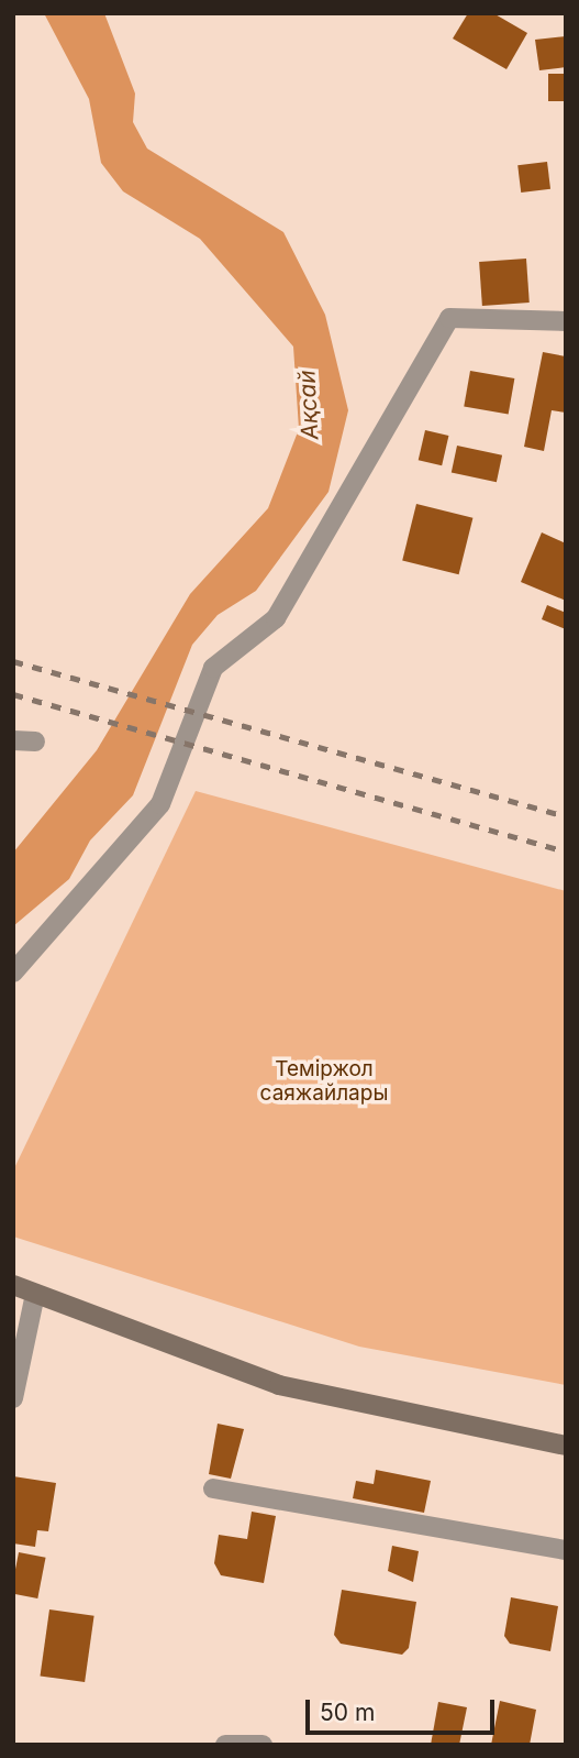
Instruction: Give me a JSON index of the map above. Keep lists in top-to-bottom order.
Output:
{
  "water": ["Ақсай"],
  "parks": ["Теміржол саяжайлары"],
  "scale_bar": "50 m"
}
